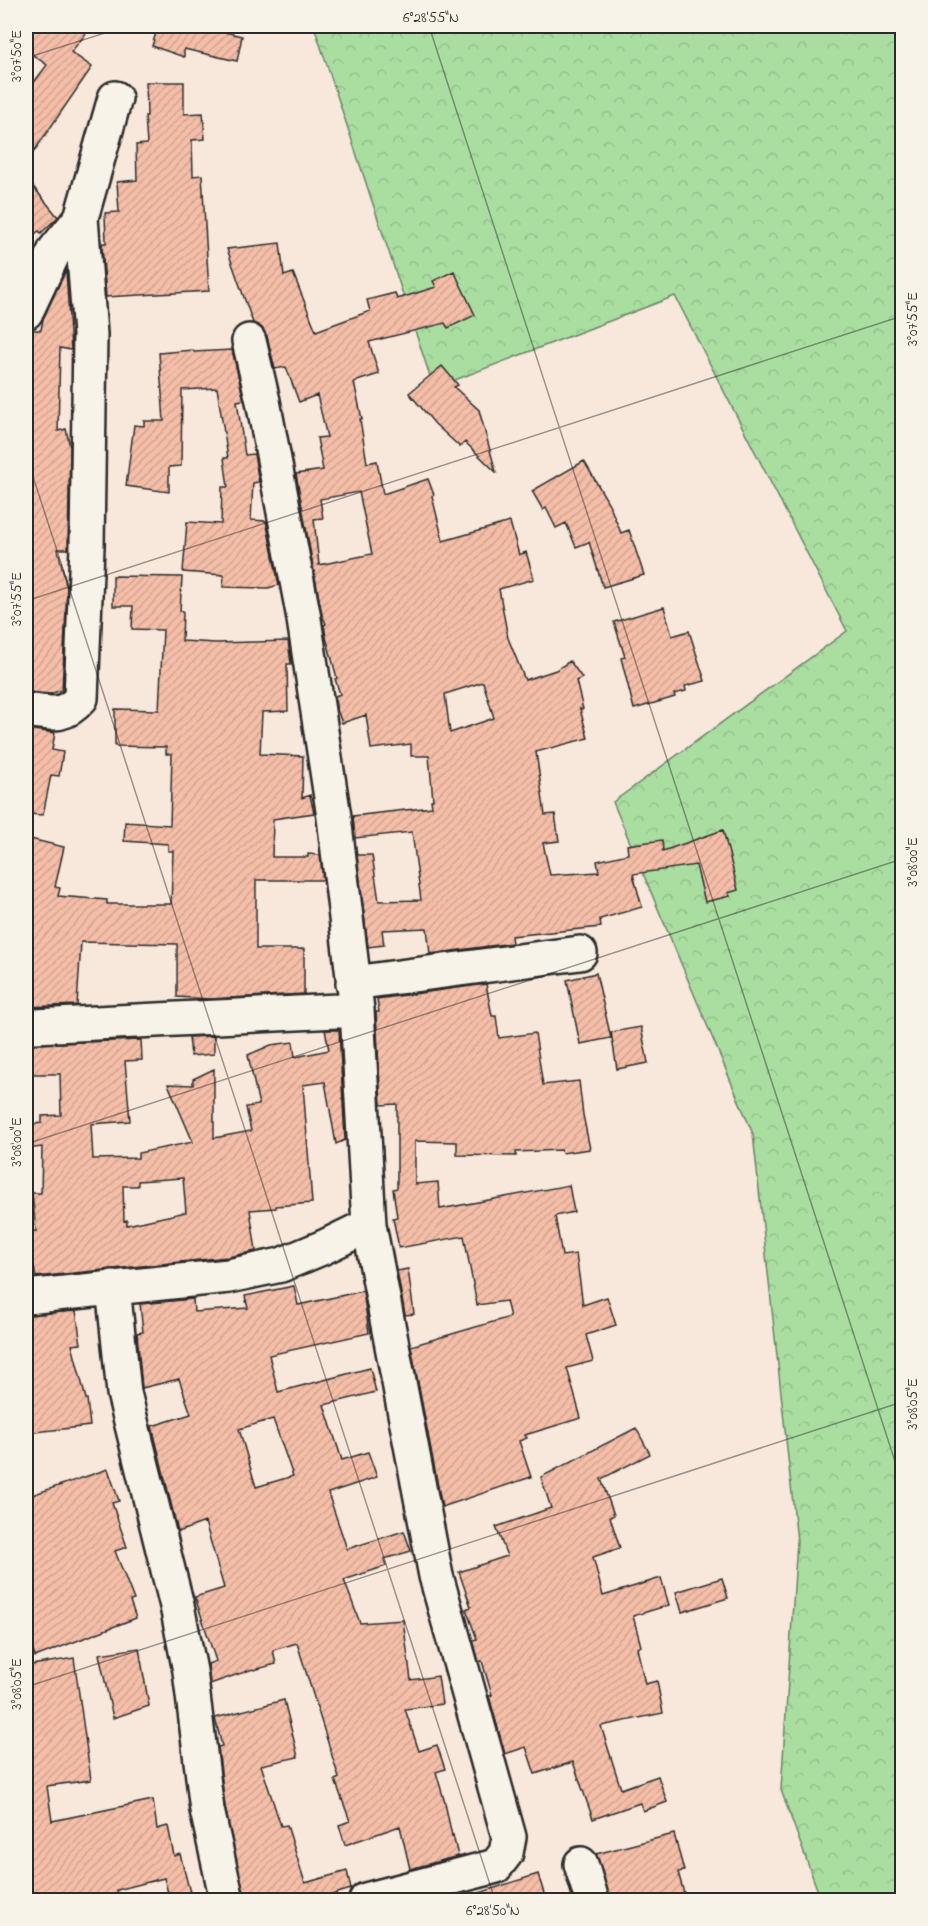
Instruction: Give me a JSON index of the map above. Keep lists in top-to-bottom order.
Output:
{
  "coordinates": [
    "6°28'55\"N",
    "3°07'50\"E",
    "3°07'55\"E",
    "3°08'00\"E",
    "3°08'05\"E",
    "6°28'50\"N"
  ]
}
